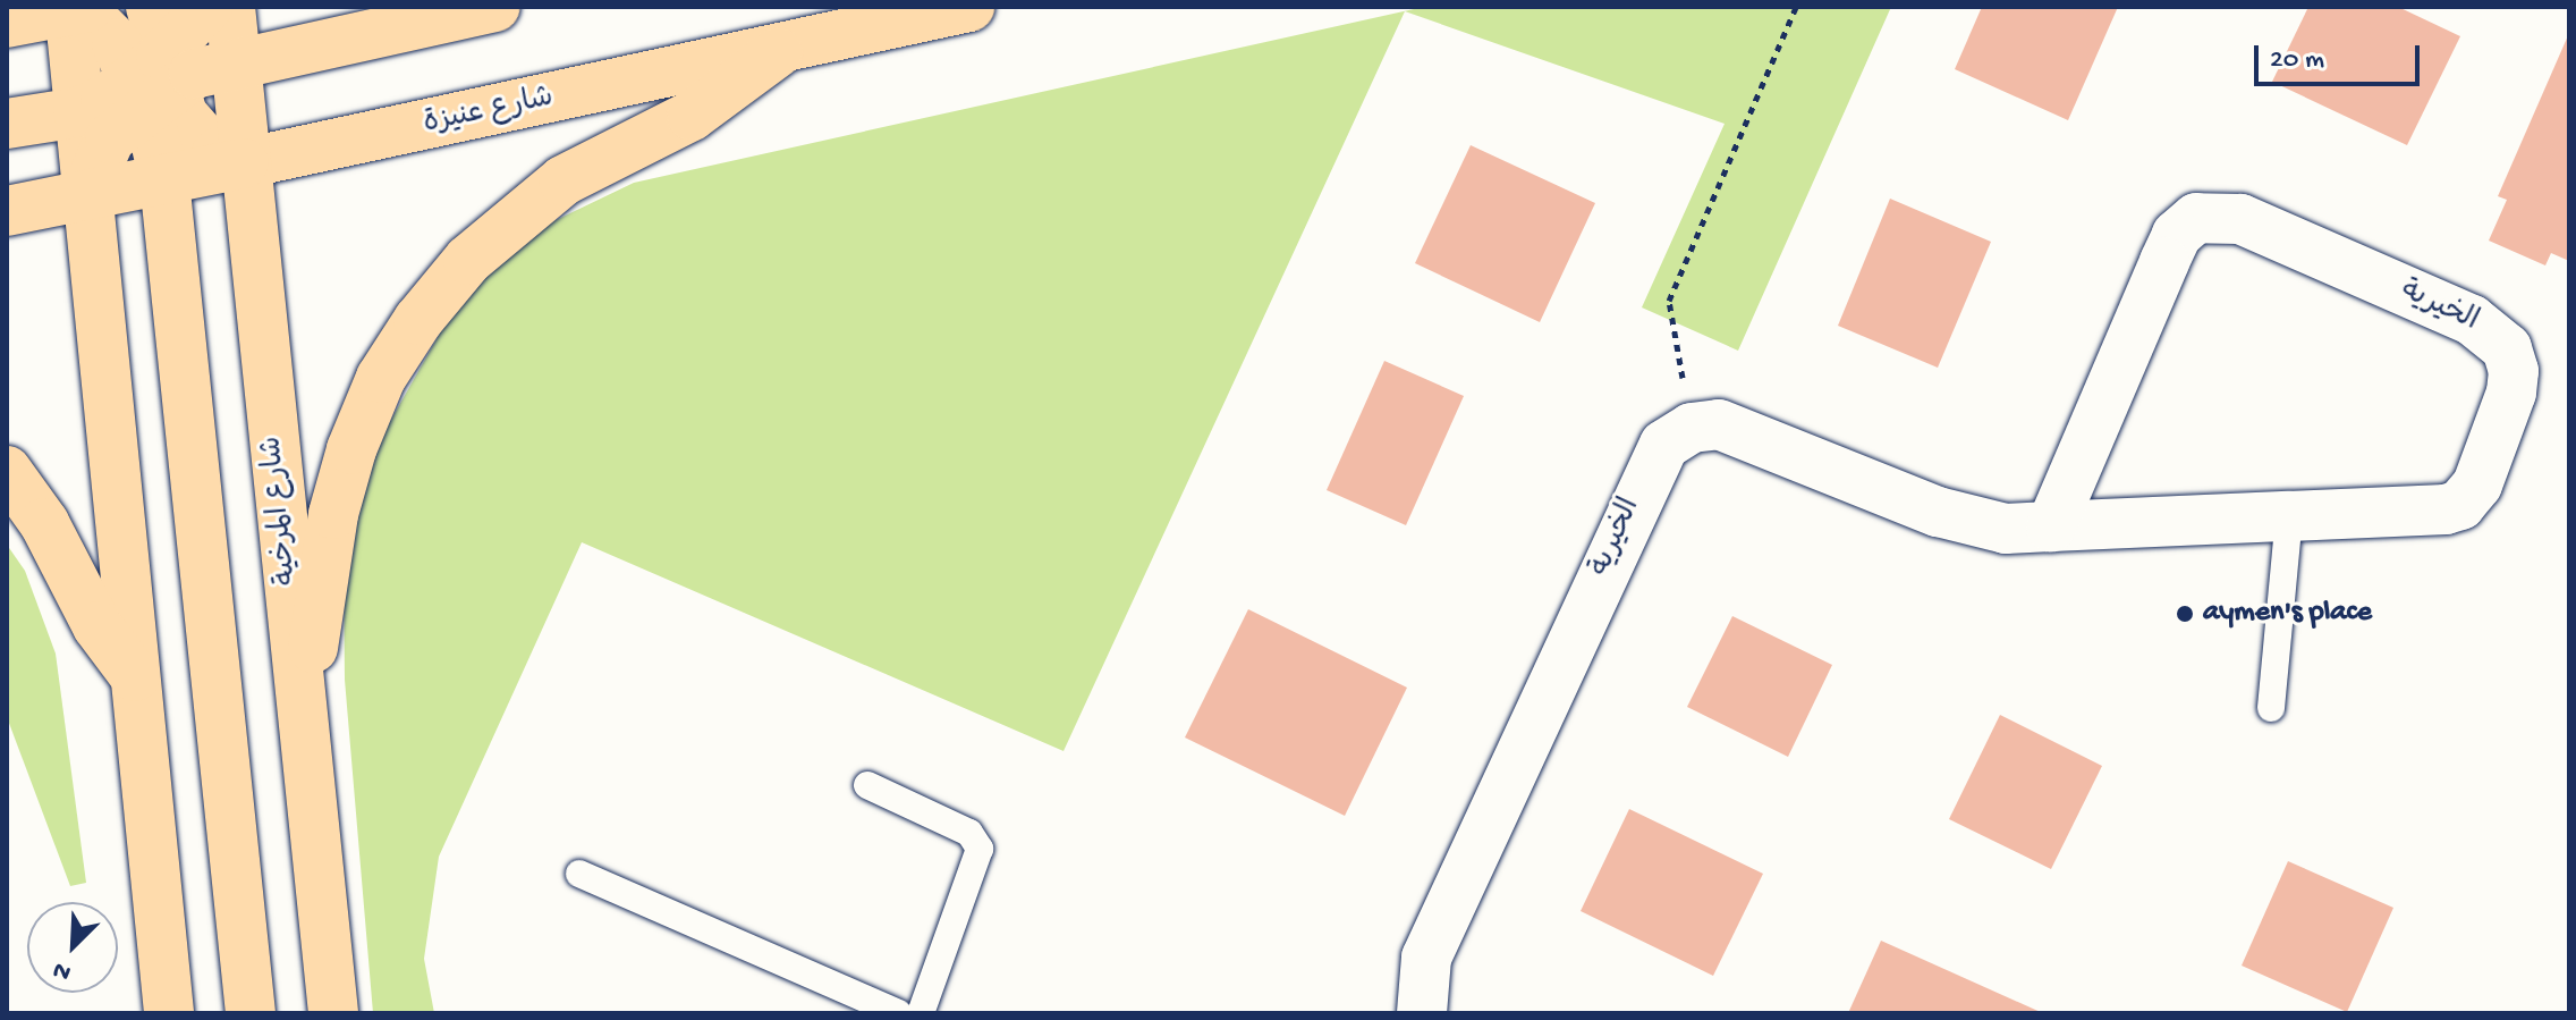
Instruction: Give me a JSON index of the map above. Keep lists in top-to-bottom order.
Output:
{
  "streets": {
    "main road": ["شارع عنيزة", "شارع المرخية"],
    "street": ["الخيرية"]
  },
  "crossings": [
    ["شارع عنيزة", "شارع المرخية"]
  ],
  "places": ["aymen's place"],
  "scale_bar": "20 m",
  "north": "bottom left"
}
